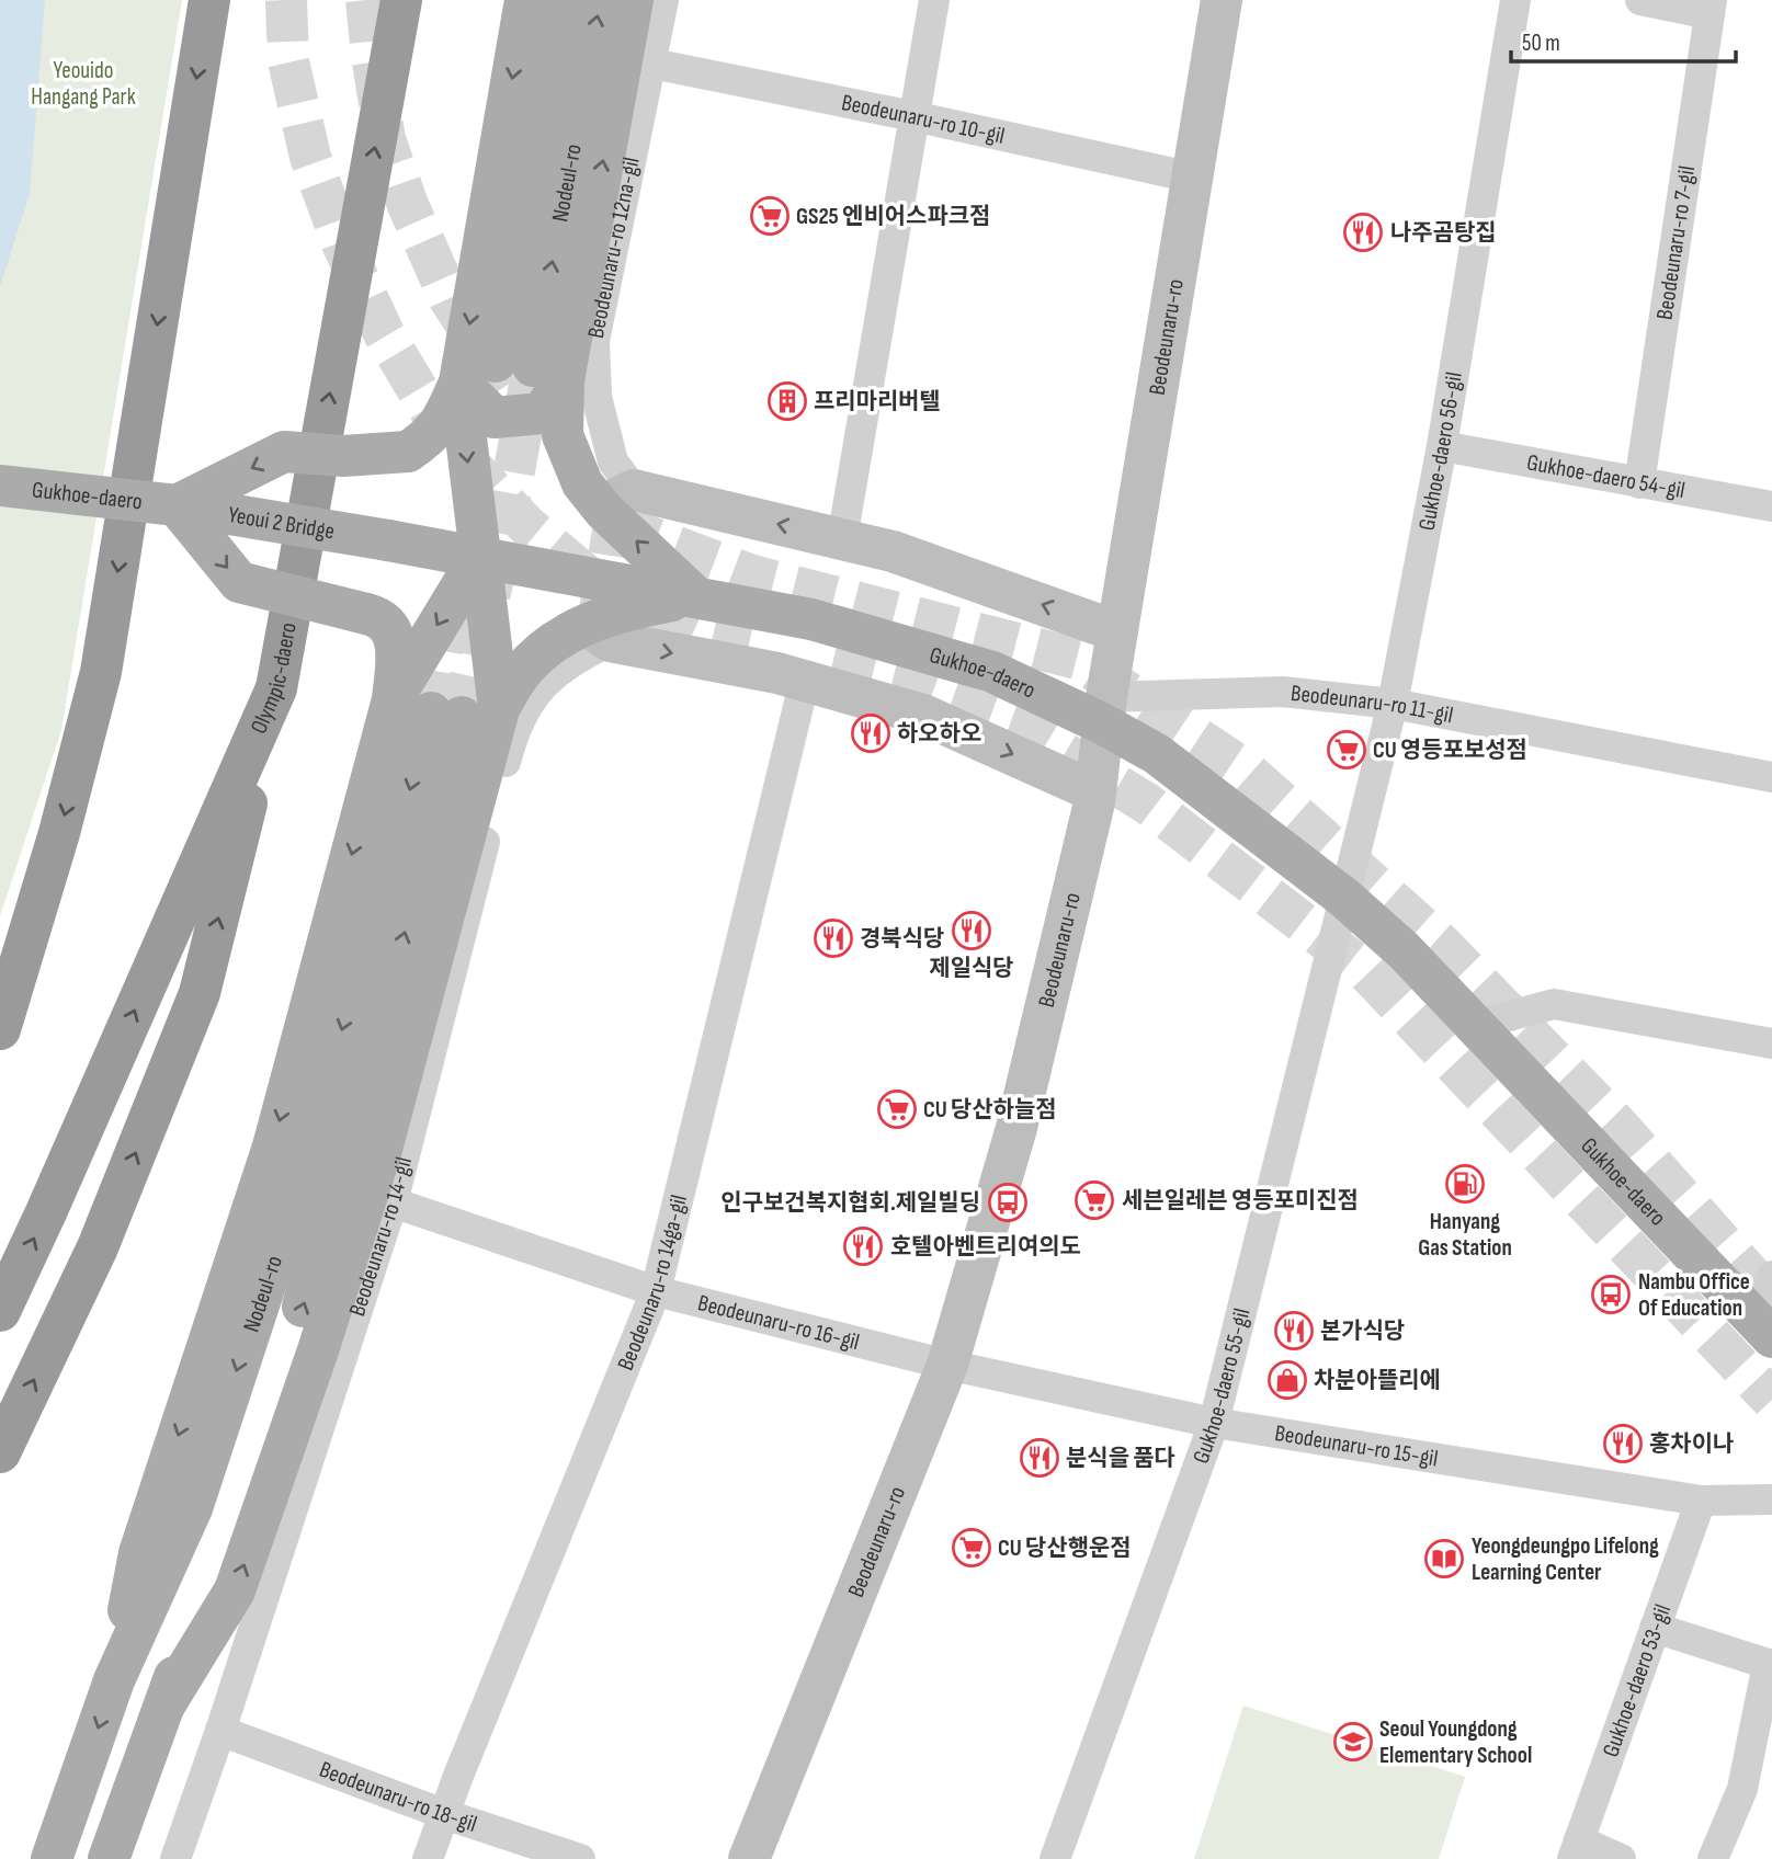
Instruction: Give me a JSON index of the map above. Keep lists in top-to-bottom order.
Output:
{
  "streets": {
    "highway": ["Olympic-daero"],
    "main road": [
      "Nodeul-ro",
      "Beodeunaru-ro",
      "Gukhoe-daero",
      "Yeoui 2 Bridge"
    ],
    "street": [
      "Beodeunaru-ro 10-gil",
      "Beodeunaru-ro 7-gil",
      "Beodeunaru-ro 12na-gil",
      "Gukhoe-daero 56-gil",
      "Gukhoe-daero 54-gil",
      "Beodeunaru-ro 11-gil",
      "Beodeunaru-ro 14-gil",
      "Beodeunaru-ro 14ga-gil",
      "Beodeunaru-ro 16-gil",
      "Gukhoe-daero 55-gil",
      "Beodeunaru-ro 15-gil",
      "Gukhoe-daero 53-gil",
      "Beodeunaru-ro 18-gil"
    ]
  },
  "crossings": [
    ["Beodeunaru-ro 10-gil", "Beodeunaru-ro 12na-gil"],
    ["Beodeunaru-ro 10-gil", "Beodeunaru-ro"],
    ["Beodeunaru-ro 7-gil", "Gukhoe-daero 54-gil"],
    ["Beodeunaru-ro", "Gukhoe-daero"],
    ["Beodeunaru-ro", "Beodeunaru-ro 11-gil"],
    ["Beodeunaru-ro", "Beodeunaru-ro 16-gil"],
    ["Beodeunaru-ro", "Beodeunaru-ro 15-gil"],
    ["Gukhoe-daero 56-gil", "Gukhoe-daero 54-gil"],
    ["Gukhoe-daero 56-gil", "Gukhoe-daero"],
    ["Gukhoe-daero 56-gil", "Beodeunaru-ro 11-gil"],
    ["Gukhoe-daero 56-gil", "Gukhoe-daero 55-gil"],
    ["Gukhoe-daero", "Yeoui 2 Bridge"],
    ["Gukhoe-daero", "Beodeunaru-ro 11-gil"],
    ["Gukhoe-daero", "Gukhoe-daero 55-gil"],
    ["Beodeunaru-ro 14-gil", "Beodeunaru-ro 16-gil"],
    ["Beodeunaru-ro 14-gil", "Beodeunaru-ro 18-gil"],
    ["Beodeunaru-ro 14ga-gil", "Beodeunaru-ro 16-gil"],
    ["Beodeunaru-ro 14ga-gil", "Beodeunaru-ro 18-gil"],
    ["Beodeunaru-ro 16-gil", "Beodeunaru-ro 15-gil"],
    ["Gukhoe-daero 55-gil", "Beodeunaru-ro 15-gil"],
    ["Beodeunaru-ro 15-gil", "Gukhoe-daero 53-gil"]
  ],
  "parks": ["Yeouido Hangang Park"],
  "places": {
    "supermarket": [
      "GS25 엔비어스파크점",
      "CU 영등포보성점",
      "CU 당산하늘점",
      "세븐일레븐 영등포미진점",
      "CU 당산행운점"
    ],
    "restaurant": [
      "나주곰탕집",
      "하오하오",
      "제일식당",
      "경북식당",
      "호텔아벤트리여의도",
      "본가식당",
      "홍차이나",
      "분식을 품다"
    ],
    "building": ["프리마리버텔"],
    "fuel station": ["Hanyang Gas Station"],
    "bus stop": ["인구보건복지협회.제일빌딩", "Nambu Office Of Education"],
    "shop": ["차분아뜰리에"],
    "library": ["Yeongdeungpo Lifelong Learning Center"],
    "school or university": ["Seoul Youngdong Elementary School"]
  },
  "scale_bar": "50 m"
}
